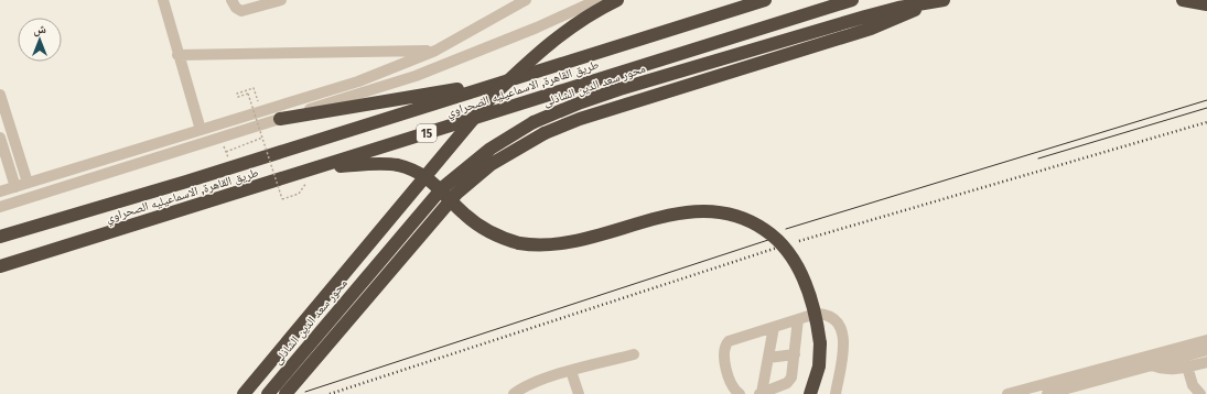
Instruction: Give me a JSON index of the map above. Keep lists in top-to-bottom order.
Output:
{
  "streets": {
    "highway": ["محور سعد الدين الشاذلى", "طريق القاهرة, الاسماعيليه الصحراوي", "15"]
  },
  "north": "top"
}
